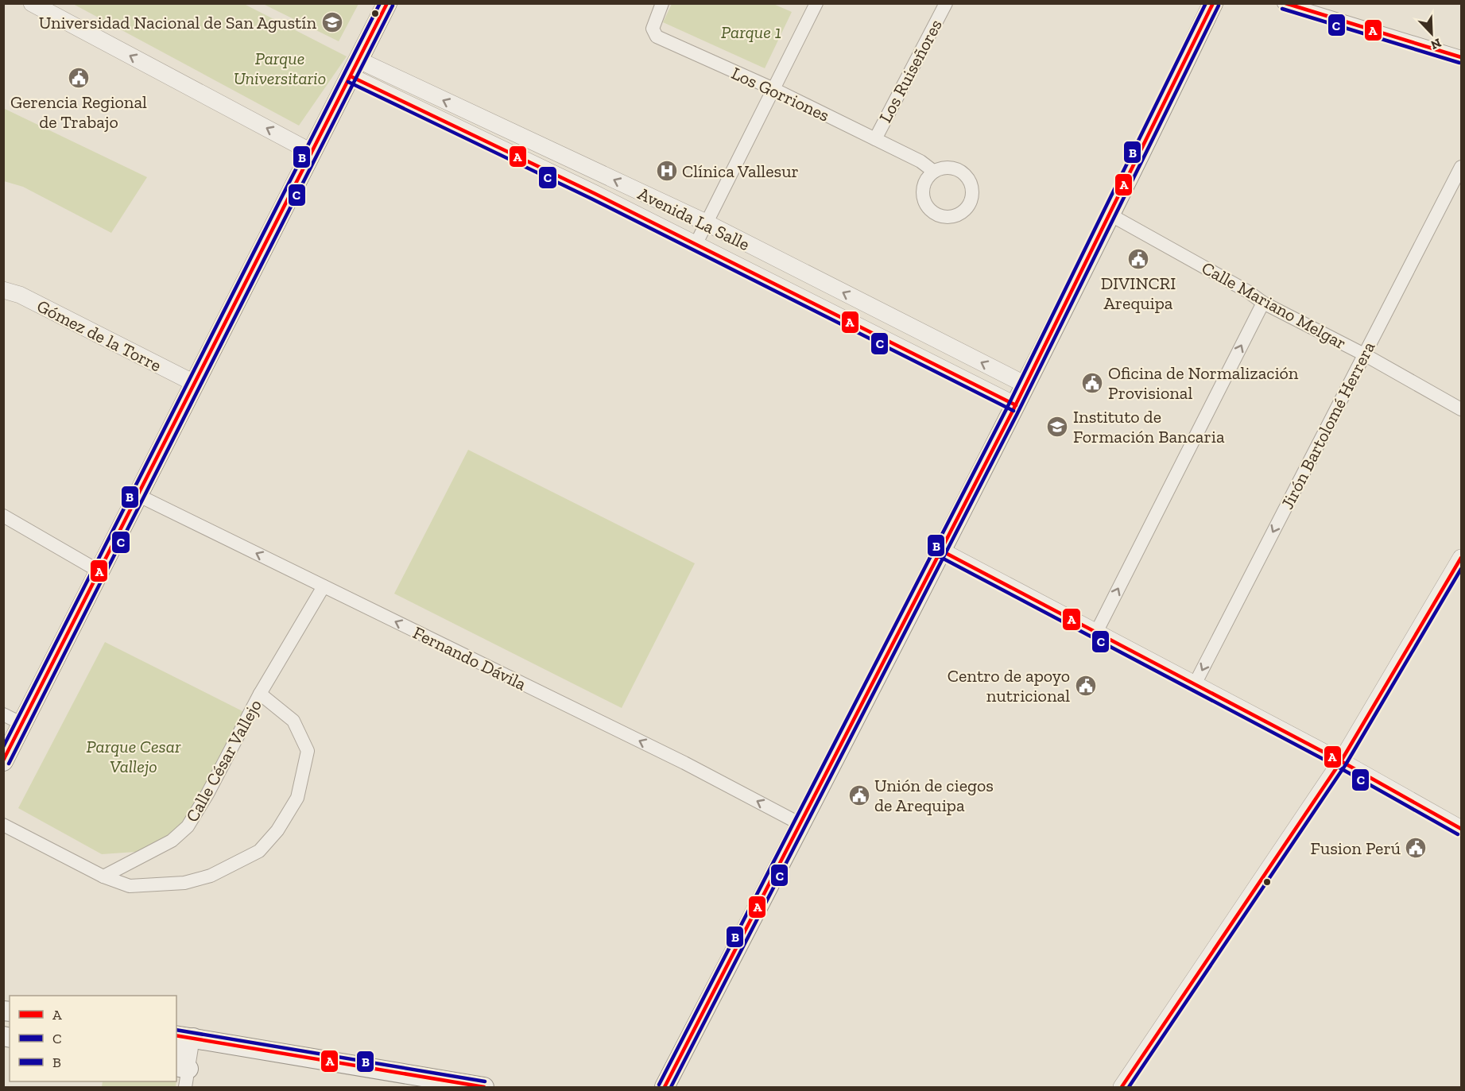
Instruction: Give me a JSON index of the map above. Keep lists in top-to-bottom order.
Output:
{
  "streets": {
    "street": [
      "Los Ruiseñores",
      "Los Gorriones",
      "Avenida La Salle",
      "Calle Mariano Melgar",
      "Gómez de la Torre",
      "Jirón Bartolomé Herrera",
      "Fernando Dávila",
      "Calle César Vallejo"
    ]
  },
  "crossings": [
    ["Los Ruiseñores", "Los Gorriones"],
    ["Calle Mariano Melgar", "Jirón Bartolomé Herrera"],
    ["Fernando Dávila", "Calle César Vallejo"]
  ],
  "one_way": ["Fernando Dávila"],
  "parks": ["Parque 1", "Parque Universitario", "Parque Cesar Vallejo"],
  "places": {
    "school or university": ["Universidad Nacional de San Agustín", "Instituto de Formación Bancaria"],
    "public building": [
      "Gerencia Regional de Trabajo",
      "DIVINCRI Arequipa",
      "Oficina de Normalización Provisional",
      "Centro de apoyo nutricional",
      "Unión de ciegos de Arequipa",
      "Fusion Perú"
    ],
    "hospital": ["Clínica Vallesur"]
  },
  "lines": ["transit line A", "transit line B", "transit line C"],
  "legend": ["A", "C", "B"],
  "north": "bottom right"
}
